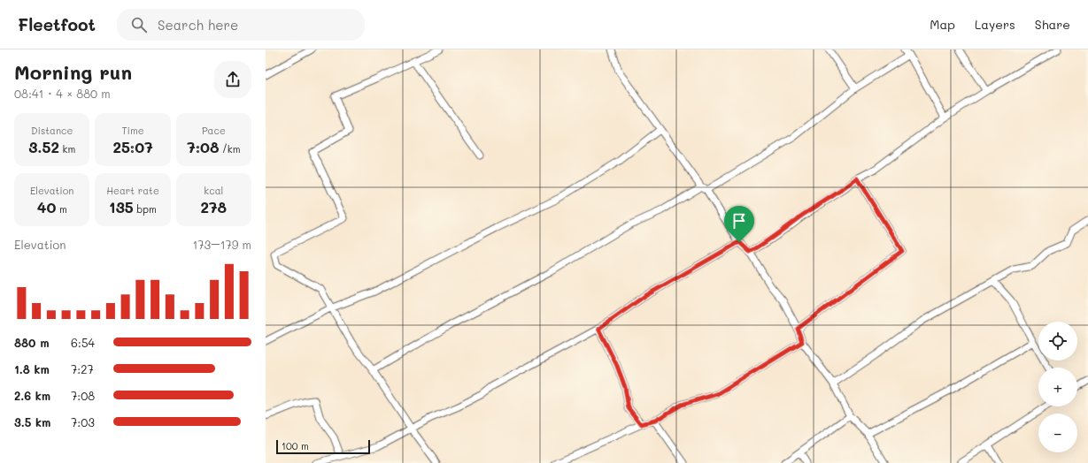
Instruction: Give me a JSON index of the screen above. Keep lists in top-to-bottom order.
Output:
{
  "scale_bar": "100 m",
  "page": {
    "header": "Fleetfoot",
    "search": "Search here",
    "nav": ["Map", "Layers", "Share"],
    "heading": ["Morning run", "08:41 · 4 × 880 m"],
    "stats": [
      ["Distance", "3.52 km"],
      ["Time", "25:07"],
      ["Pace", "7:08 /km"],
      ["Elevation", "40 m"],
      ["Heart rate", "135 bpm"],
      ["kcal", "278"]
    ],
    "chart": ["Elevation", "173–179 m"],
    "map_buttons": ["+", "−"],
    "list": [
      {
        "name": "880 m",
        "note": "6:54"
      },
      {
        "name": "1.8 km",
        "note": "7:27"
      },
      {
        "name": "2.6 km",
        "note": "7:08"
      },
      {
        "name": "3.5 km",
        "note": "7:03"
      }
    ],
    "scale": "100 m"
  }
}
